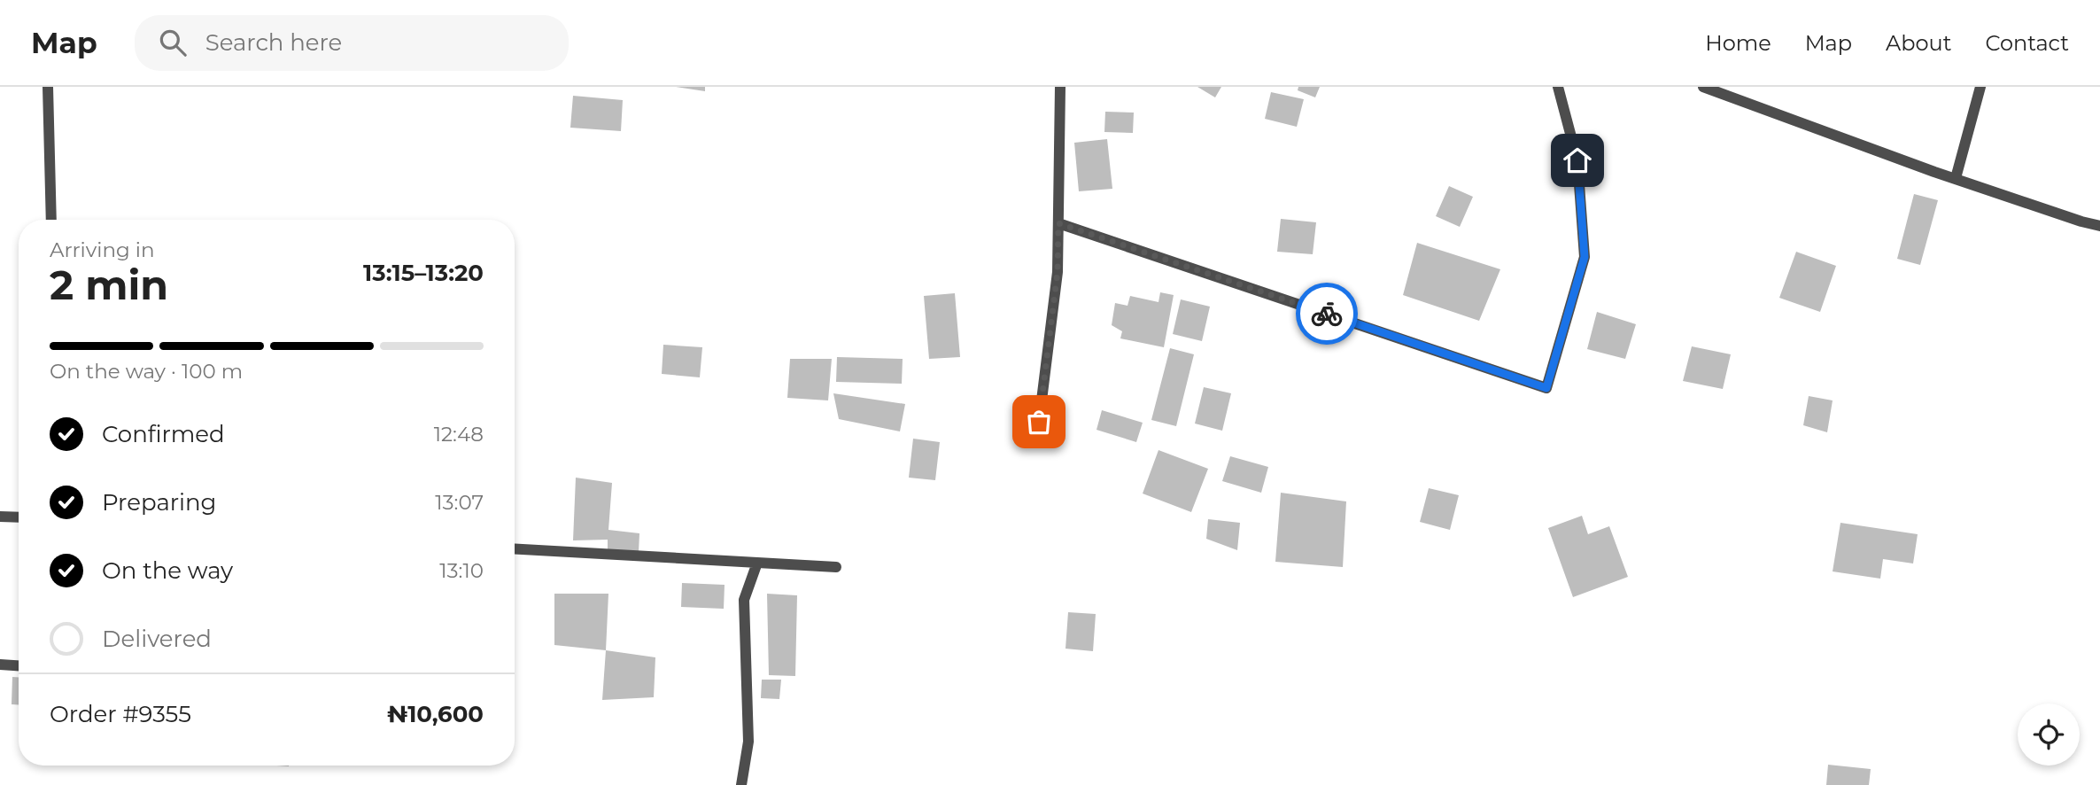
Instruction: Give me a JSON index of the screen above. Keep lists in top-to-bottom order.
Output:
{
  "page": {
    "header": "Map",
    "search": "Search here",
    "nav": [
      "Home",
      "Map",
      "About",
      "Contact"
    ],
    "heading": ["2 min", "Arriving in", "13:15–13:20"],
    "panel": ["Order #9355", "₦10,600"],
    "bar": "On the way · 100 m",
    "list": [
      ["Confirmed", "12:48"],
      ["Preparing", "13:07"],
      ["On the way", "13:10"],
      "Delivered"
    ]
  }
}
